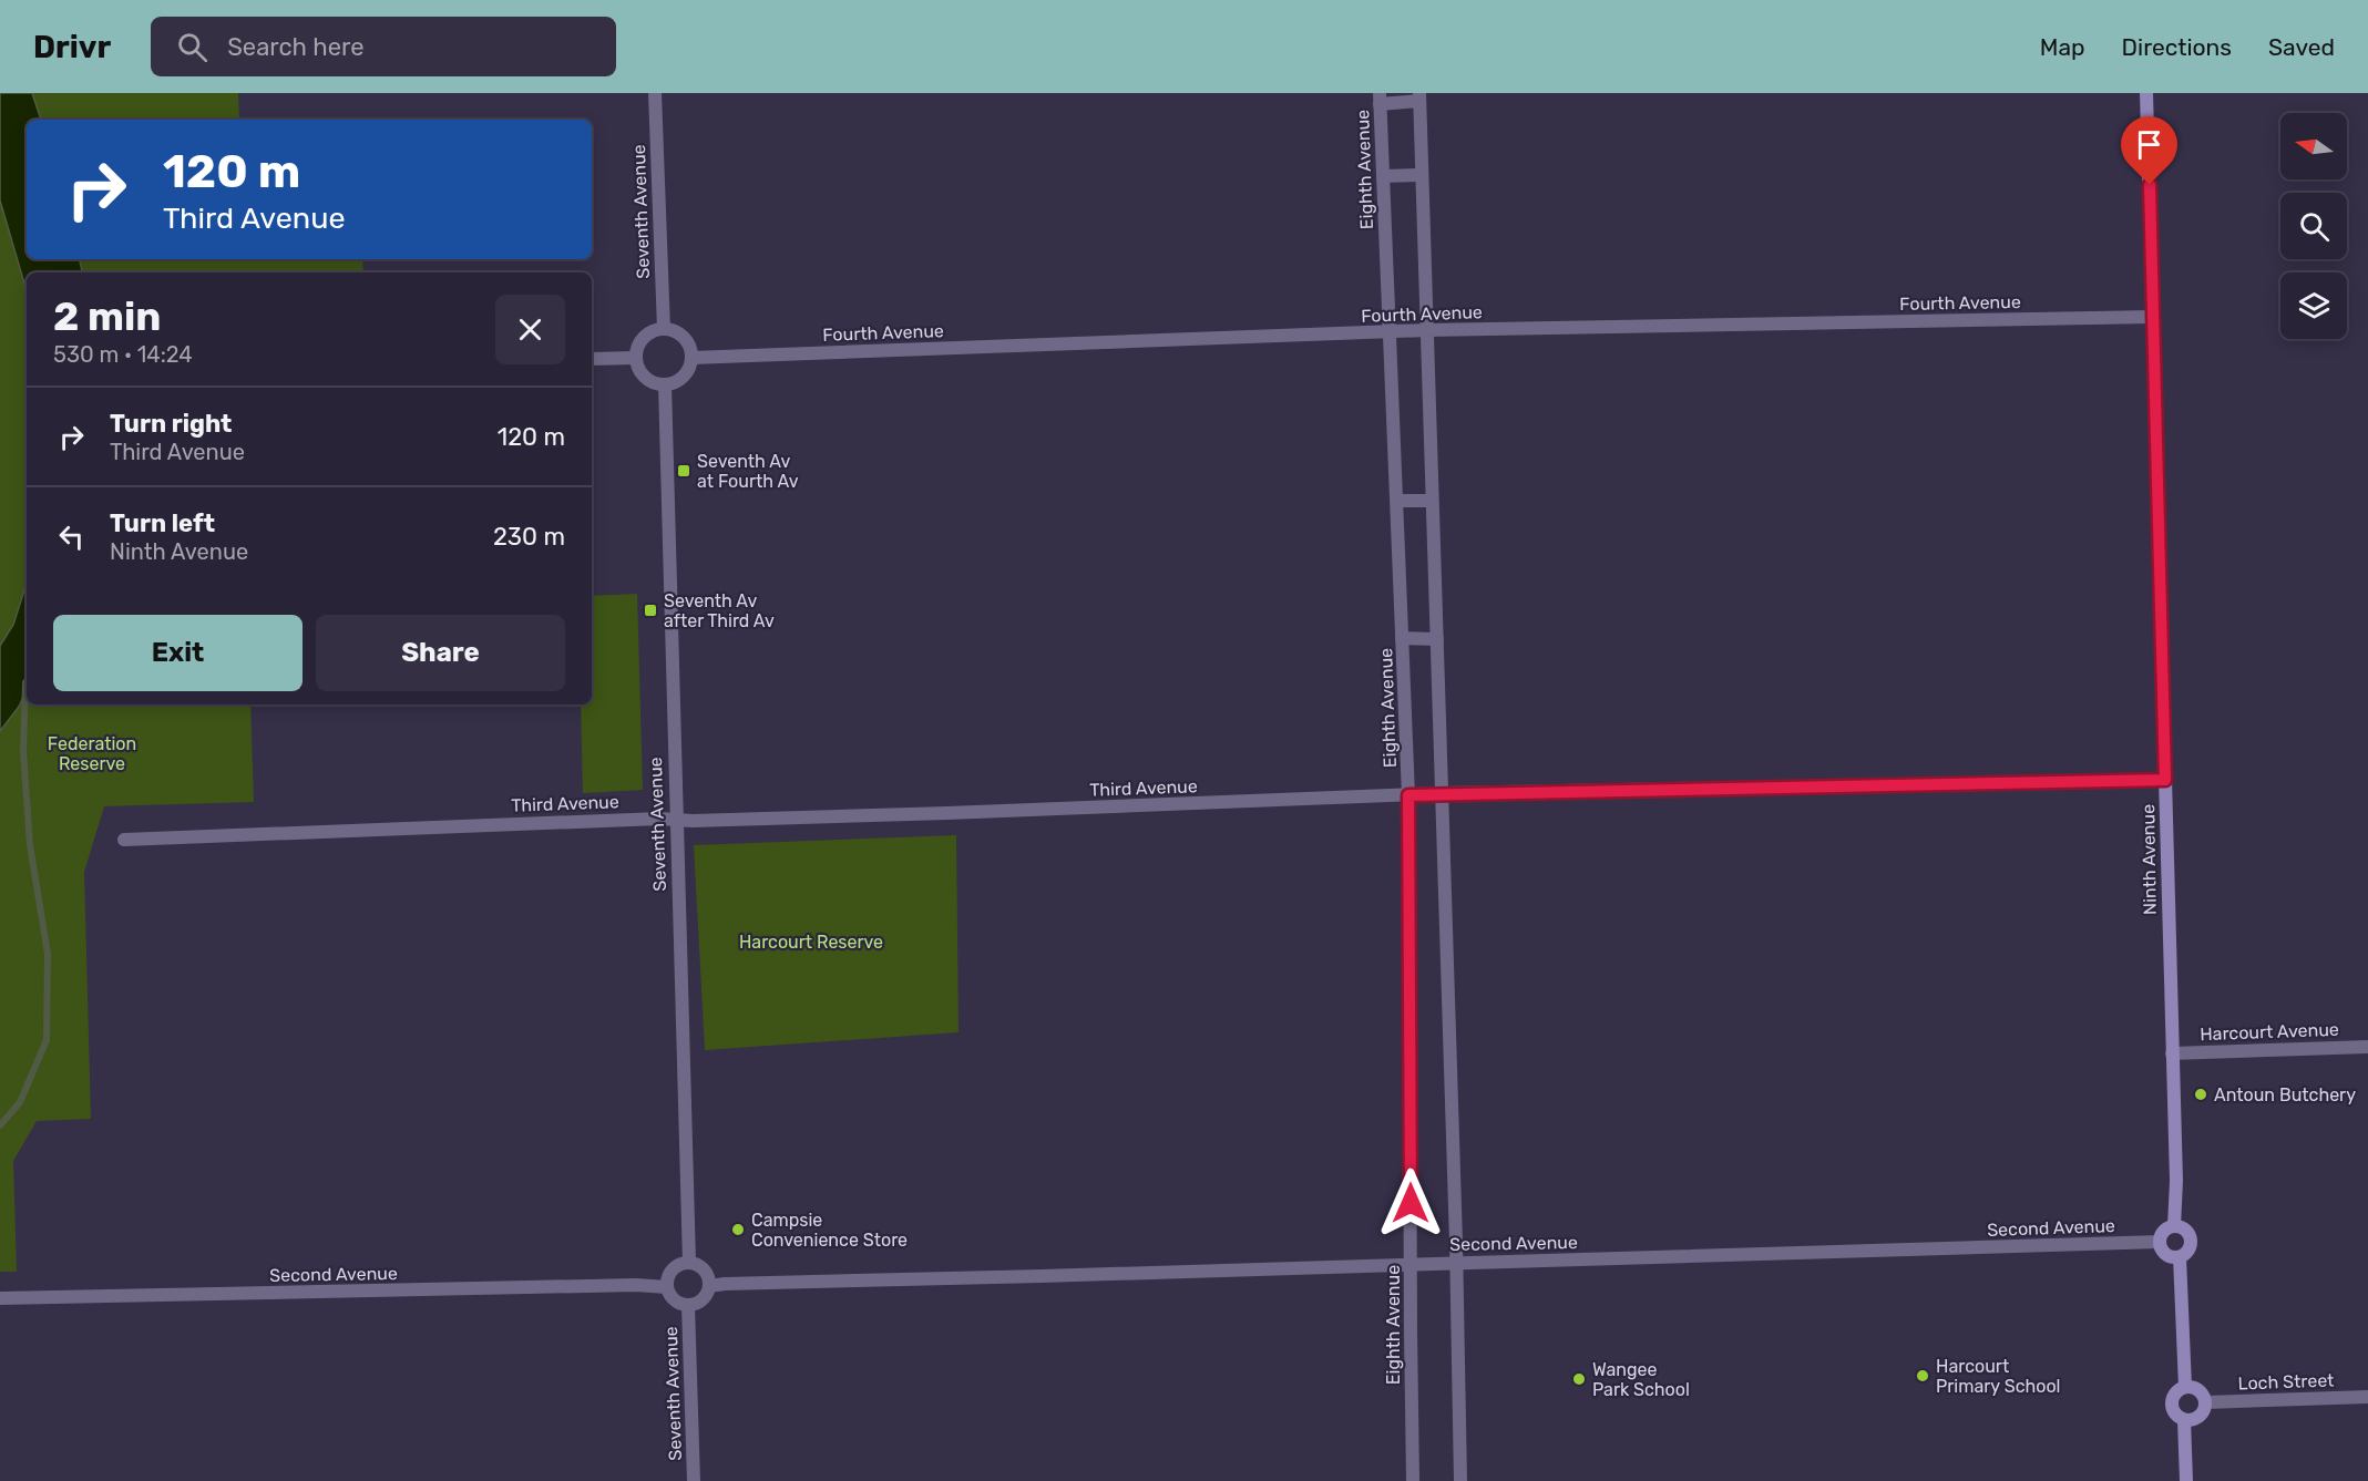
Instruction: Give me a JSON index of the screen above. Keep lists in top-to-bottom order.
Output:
{
  "streets": {
    "main road": ["Ninth Avenue"],
    "street": [
      "Eighth Avenue",
      "Seventh Avenue",
      "Fourth Avenue",
      "Third Avenue",
      "Harcourt Avenue",
      "Second Avenue",
      "Loch Street"
    ]
  },
  "crossings": [
    ["Eighth Avenue", "Fourth Avenue"],
    ["Eighth Avenue", "Third Avenue"],
    ["Eighth Avenue", "Second Avenue"],
    ["Seventh Avenue", "Fourth Avenue"],
    ["Seventh Avenue", "Third Avenue"],
    ["Seventh Avenue", "Second Avenue"],
    ["Fourth Avenue", "Ninth Avenue"],
    ["Third Avenue", "Ninth Avenue"],
    ["Ninth Avenue", "Harcourt Avenue"],
    ["Ninth Avenue", "Second Avenue"]
  ],
  "parks": ["Federation Reserve", "Harcourt Reserve"],
  "places": {
    "transit": ["Seventh Av at Fourth Av", "Seventh Av after Third Av"],
    "other": [
      "Antoun Butchery",
      "Campsie Convenience Store",
      "Harcourt Primary School",
      "Wangee Park School"
    ]
  },
  "north": "left",
  "page": {
    "header": "Drivr",
    "search": "Search here",
    "nav": ["Map", "Directions", "Saved"],
    "turn": ["120 m", "Third Avenue"],
    "heading": ["2 min", "530 m · 14:24"],
    "list": [
      {
        "name": "Turn right",
        "note": "Third Avenue",
        "value": "120 m"
      },
      {
        "name": "Turn left",
        "note": "Ninth Avenue",
        "value": "230 m"
      }
    ],
    "buttons": ["Exit", "Share"]
  }
}
